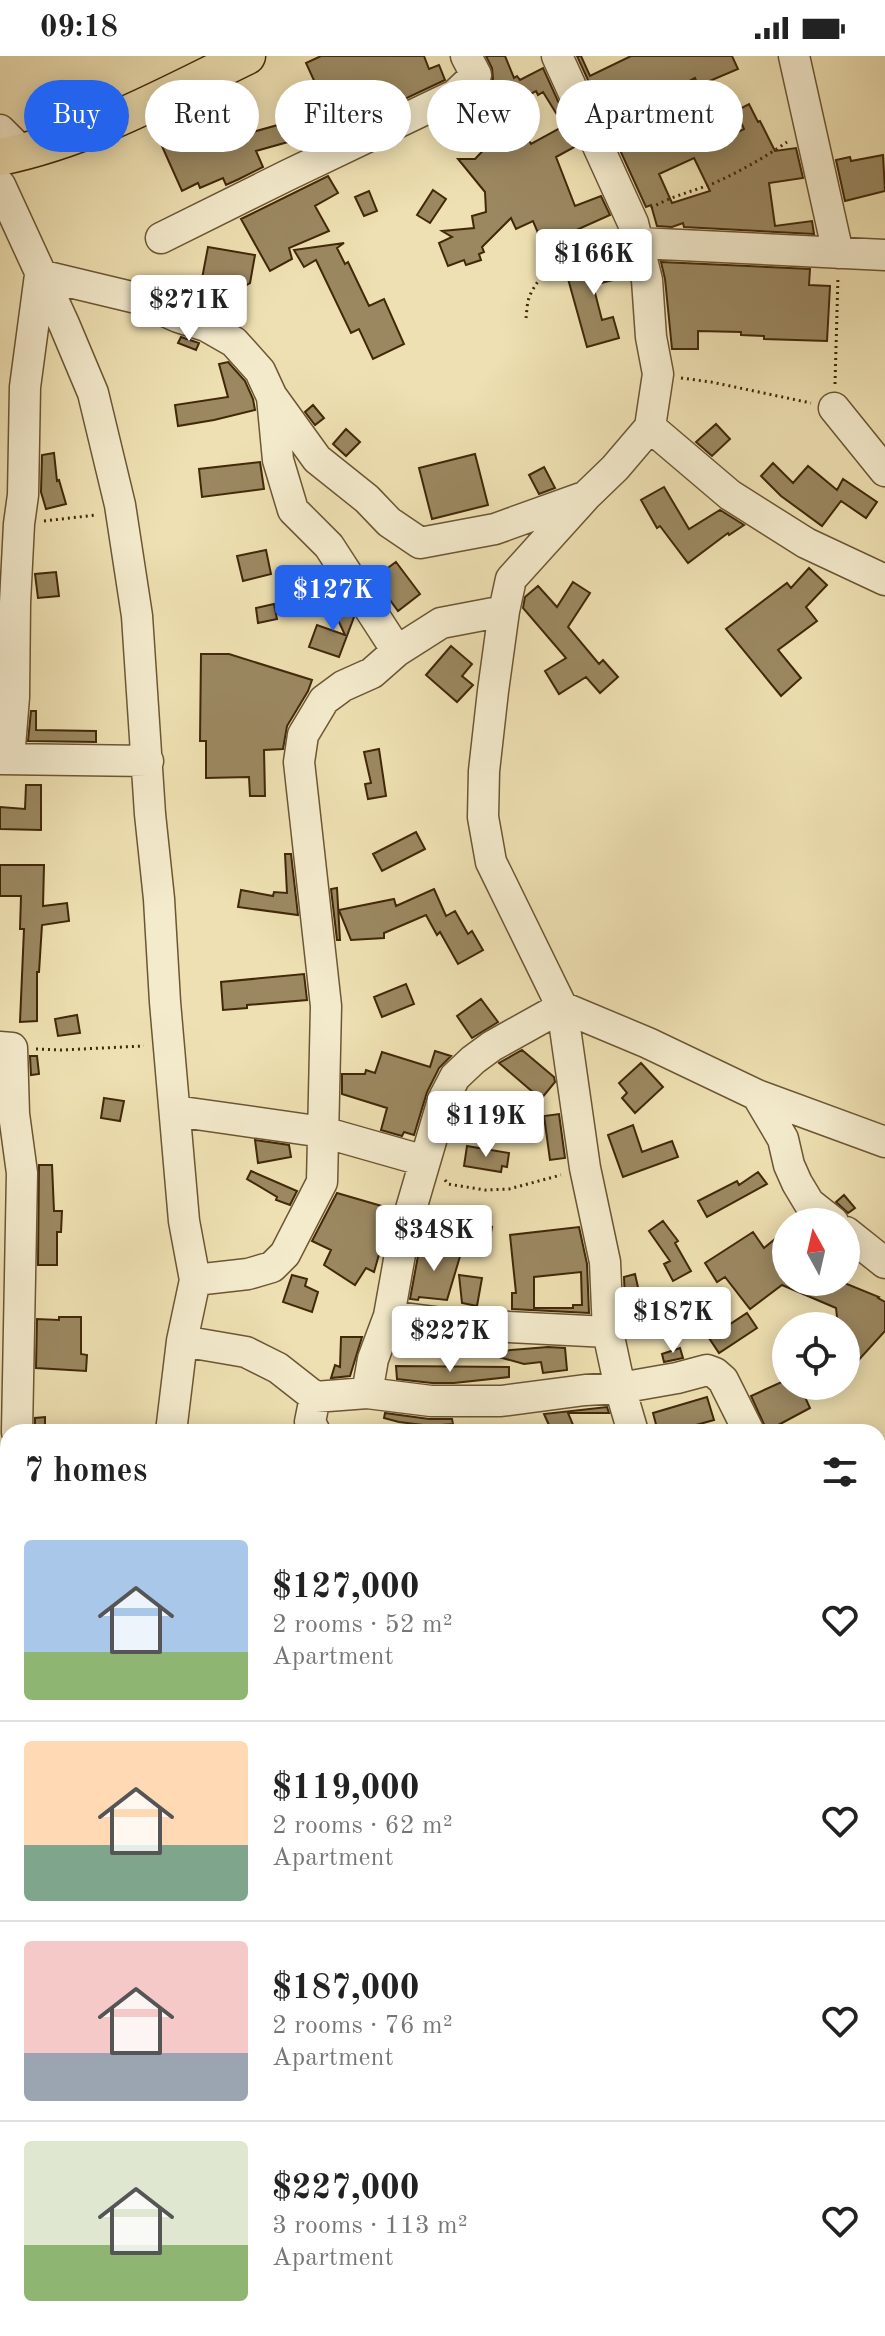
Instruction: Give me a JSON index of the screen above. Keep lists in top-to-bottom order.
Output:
{
  "north": "top",
  "page": {
    "status": "09:18",
    "chip": [
      "Buy",
      "Rent",
      "Filters",
      "New",
      "Apartment"
    ],
    "price": [
      "$166K",
      "$271K",
      "$127K",
      "$119K",
      "$348K",
      "$187K",
      "$227K"
    ],
    "heading": "7 homes",
    "list": [
      {
        "name": "$127,000",
        "note": "2 rooms · 52 m² · Apartment"
      },
      {
        "name": "$119,000",
        "note": "2 rooms · 62 m² · Apartment"
      },
      {
        "name": "$187,000",
        "note": "2 rooms · 76 m² · Apartment"
      },
      {
        "name": "$227,000",
        "note": "3 rooms · 113 m² · Apartment"
      }
    ]
  }
}
